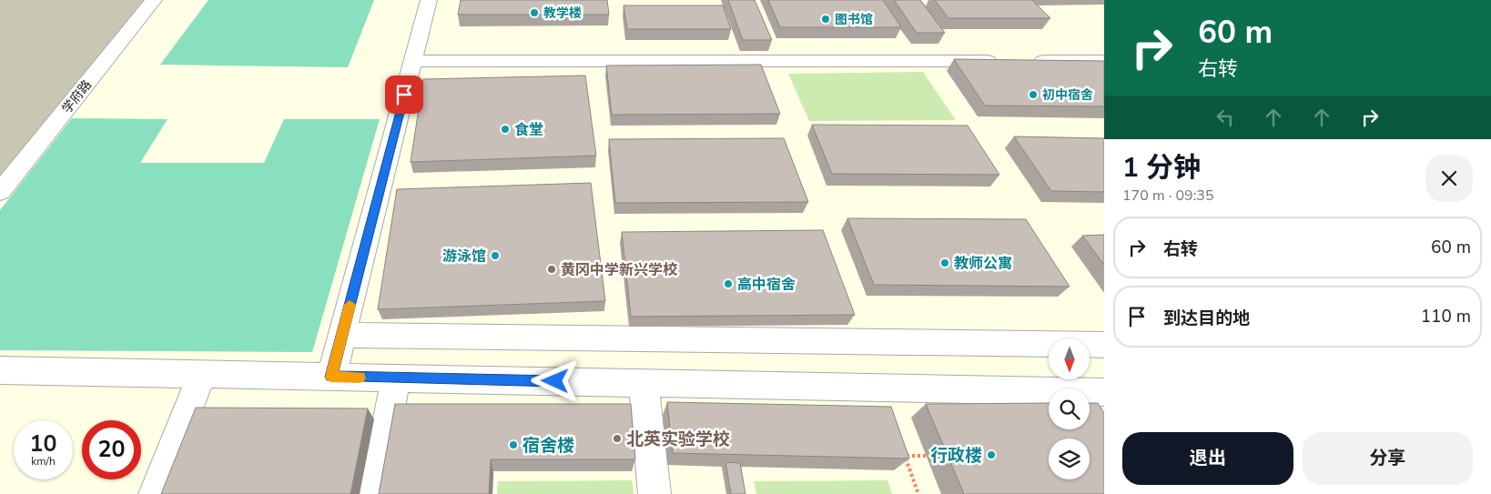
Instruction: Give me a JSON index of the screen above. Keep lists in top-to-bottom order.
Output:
{
  "streets": {
    "street": ["学府路"]
  },
  "places": [
    "教学楼",
    "图书馆",
    "初中宿舍",
    "食堂",
    "游泳馆",
    "教师公寓",
    "黄冈中学新兴学校",
    "高中宿舍",
    "北英实验学校",
    "宿舍楼",
    "行政楼"
  ],
  "north": "bottom",
  "page": {
    "turn": ["60 m", "右转"],
    "heading": ["1 分钟", "170 m · 09:35"],
    "list": [
      {
        "name": "右转",
        "value": "60 m"
      },
      {
        "name": "到达目的地",
        "value": "110 m"
      }
    ],
    "speed": "10 km/h",
    "limit": "20",
    "buttons": ["退出", "分享"]
  }
}
